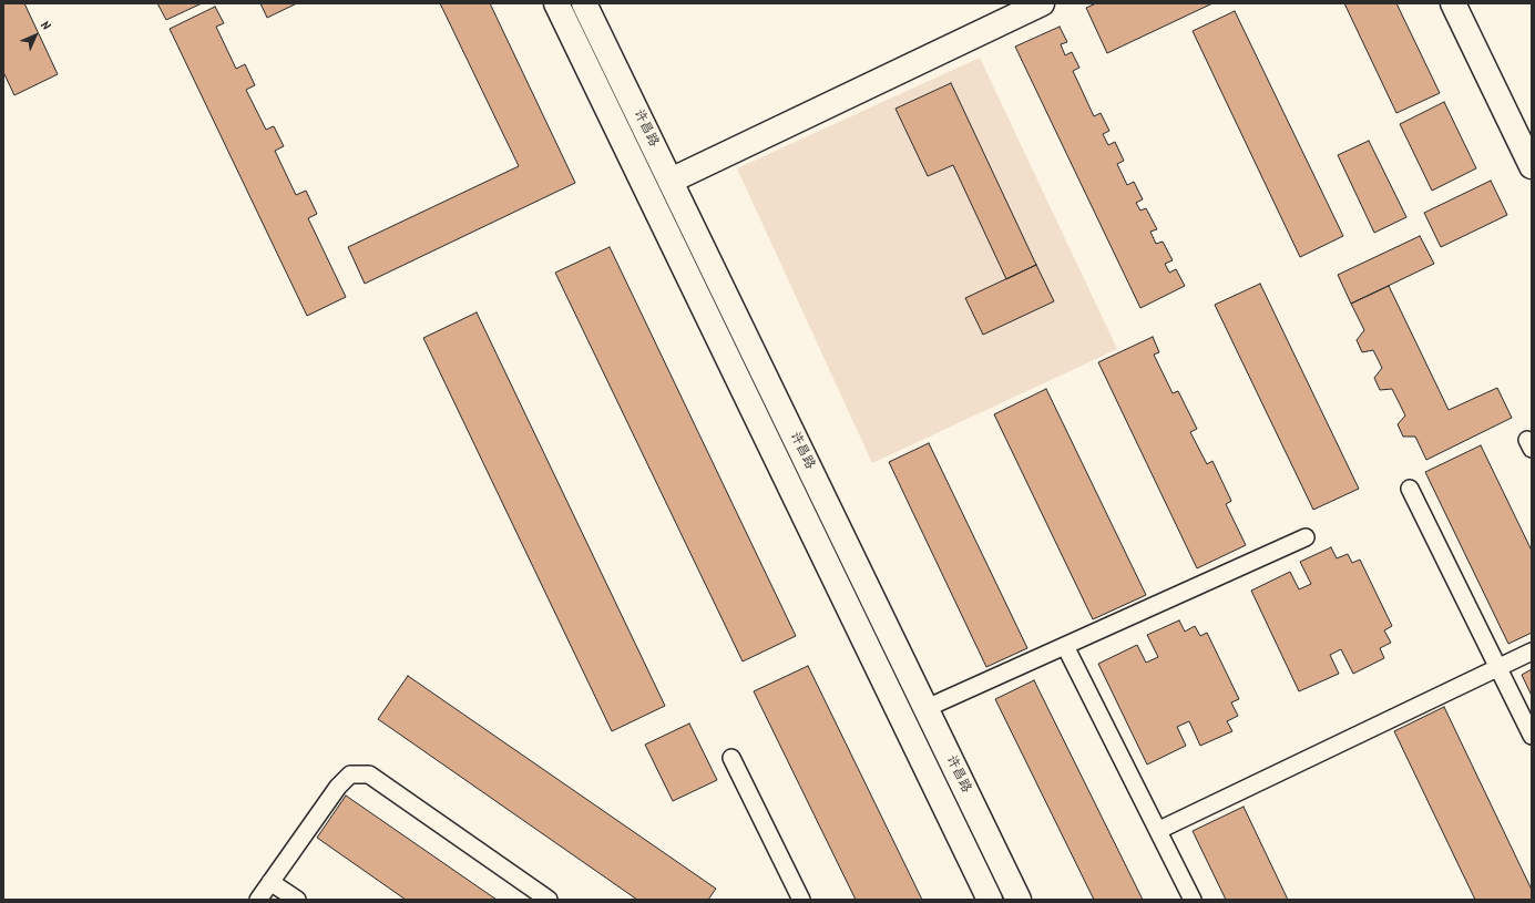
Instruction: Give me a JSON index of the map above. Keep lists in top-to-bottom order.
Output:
{
  "streets": {
    "street": ["许昌路"]
  },
  "north": "top right"
}
